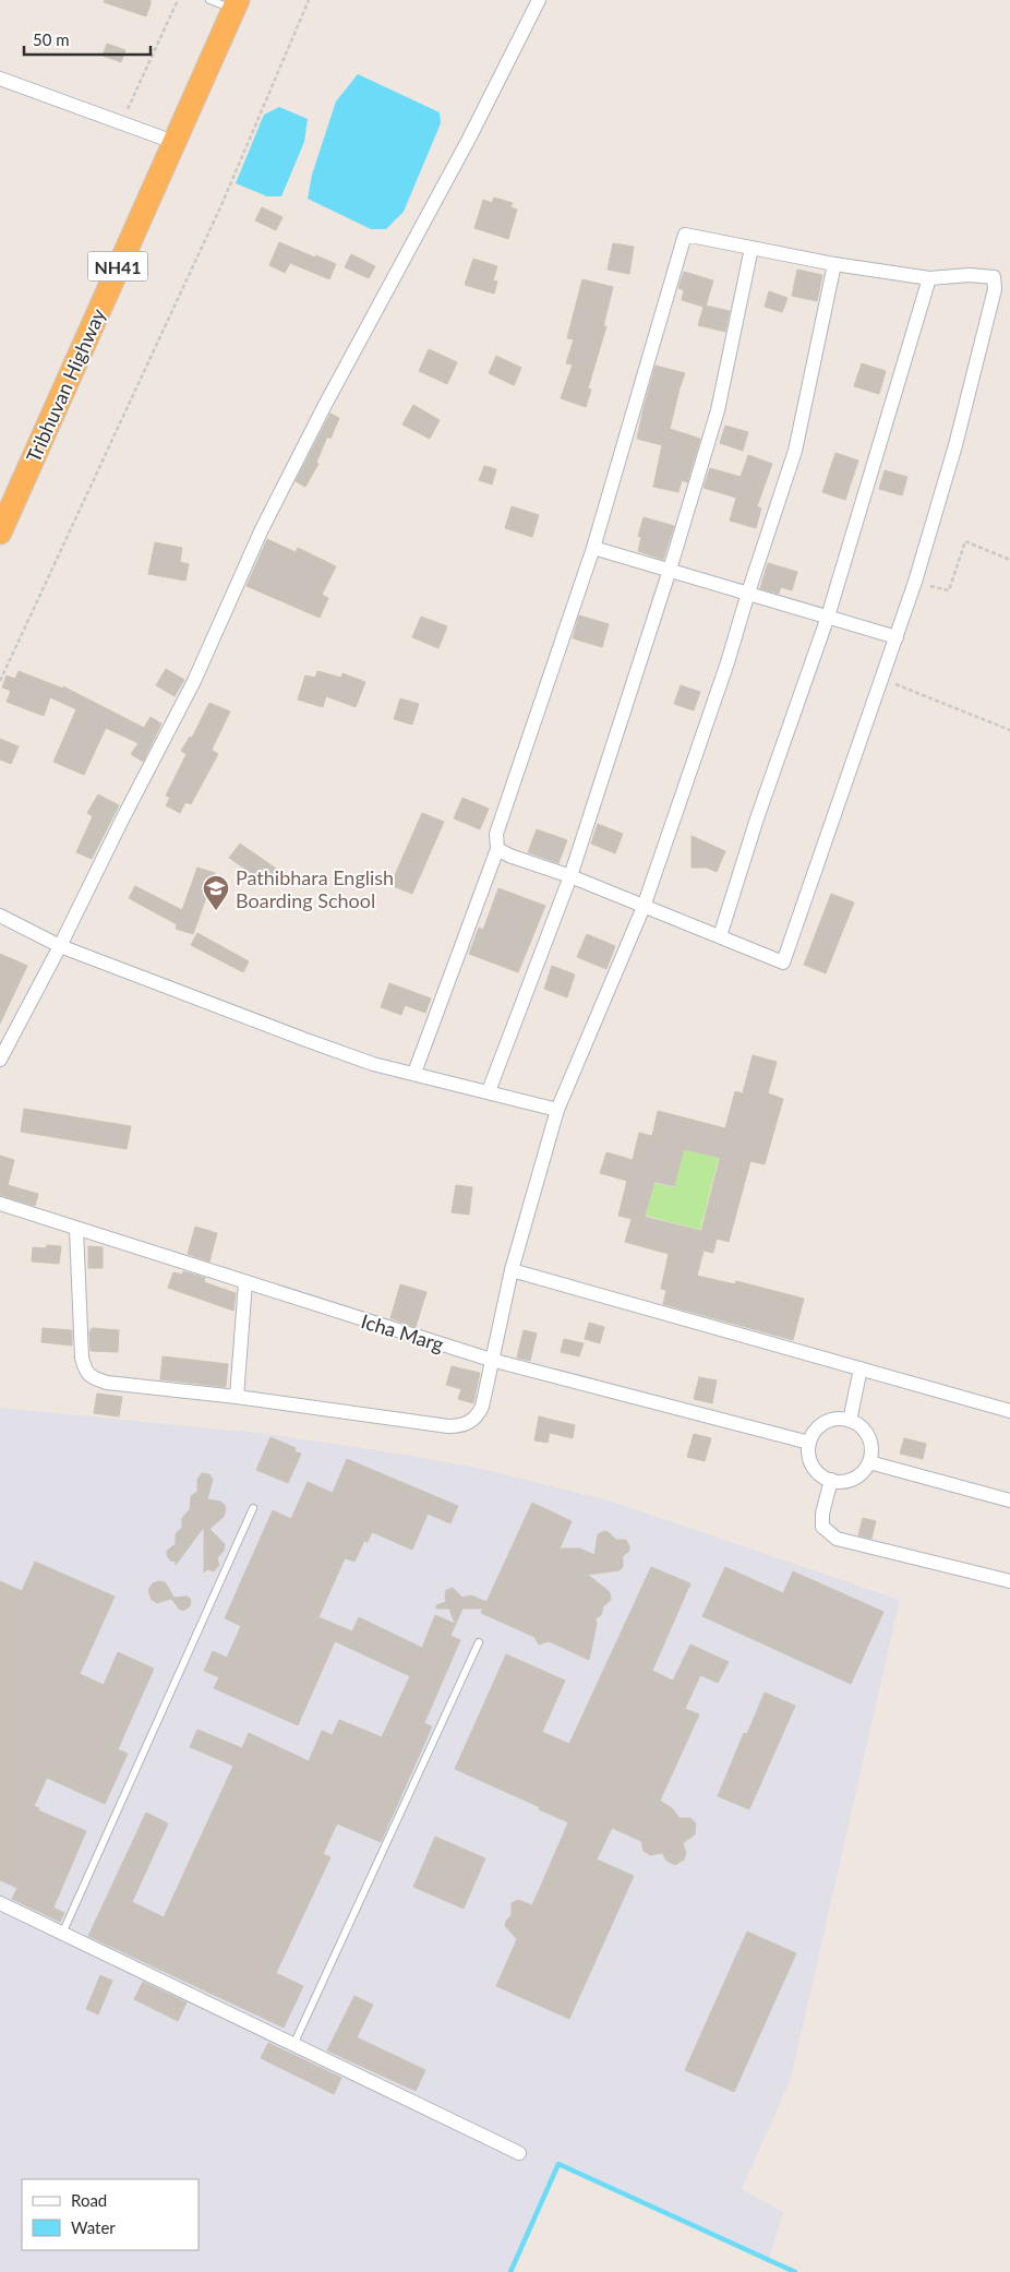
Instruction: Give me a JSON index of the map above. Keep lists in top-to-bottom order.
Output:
{
  "streets": {
    "highway": ["NH41", "Tribhuvan Highway"],
    "street": ["Icha Marg"]
  },
  "places": {
    "school or university": ["Pathibhara English Boarding School"]
  },
  "legend": ["Road", "Water"],
  "scale_bar": "50 m"
}
